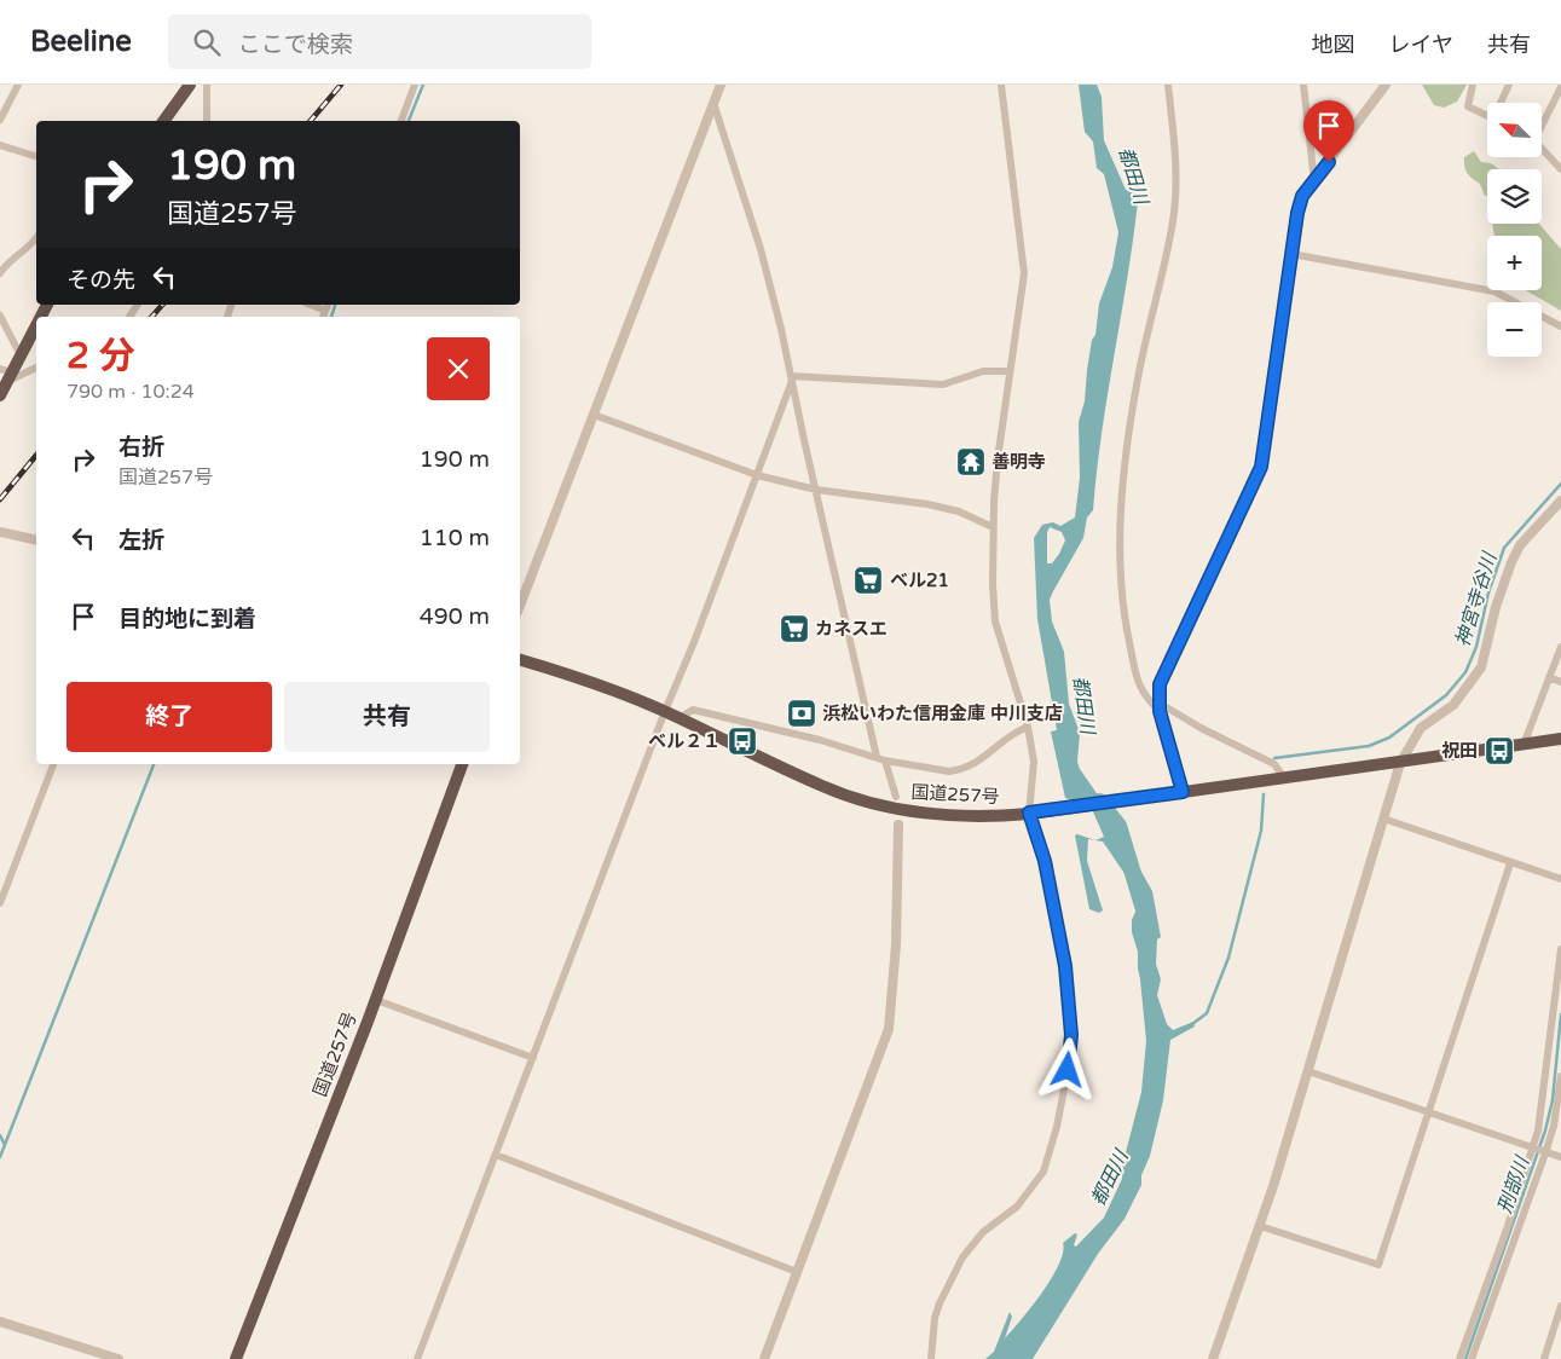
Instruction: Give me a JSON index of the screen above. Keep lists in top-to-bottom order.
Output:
{
  "streets": {
    "highway": ["国道257号"]
  },
  "water": ["都田川", "神宮寺谷川", "刑部川"],
  "places": {
    "temple": ["善明寺"],
    "supermarket": ["ベル21", "カネスエ"],
    "bank": ["浜松いわた信用金庫 中川支店"],
    "bus stop": ["ベル２１", "祝田"]
  },
  "north": "top left",
  "page": {
    "header": "Beeline",
    "search": "ここで検索",
    "nav": ["地図", "レイヤ", "共有"],
    "map_buttons": ["+", "−"],
    "turn": ["190 m", "国道257号"],
    "then": "その先",
    "heading": ["2 分", "790 m · 10:24"],
    "list": [
      {
        "name": "右折",
        "note": "国道257号",
        "value": "190 m"
      },
      {
        "name": "左折",
        "value": "110 m"
      },
      {
        "name": "目的地に到着",
        "value": "490 m"
      }
    ],
    "buttons": ["終了", "共有"]
  }
}
